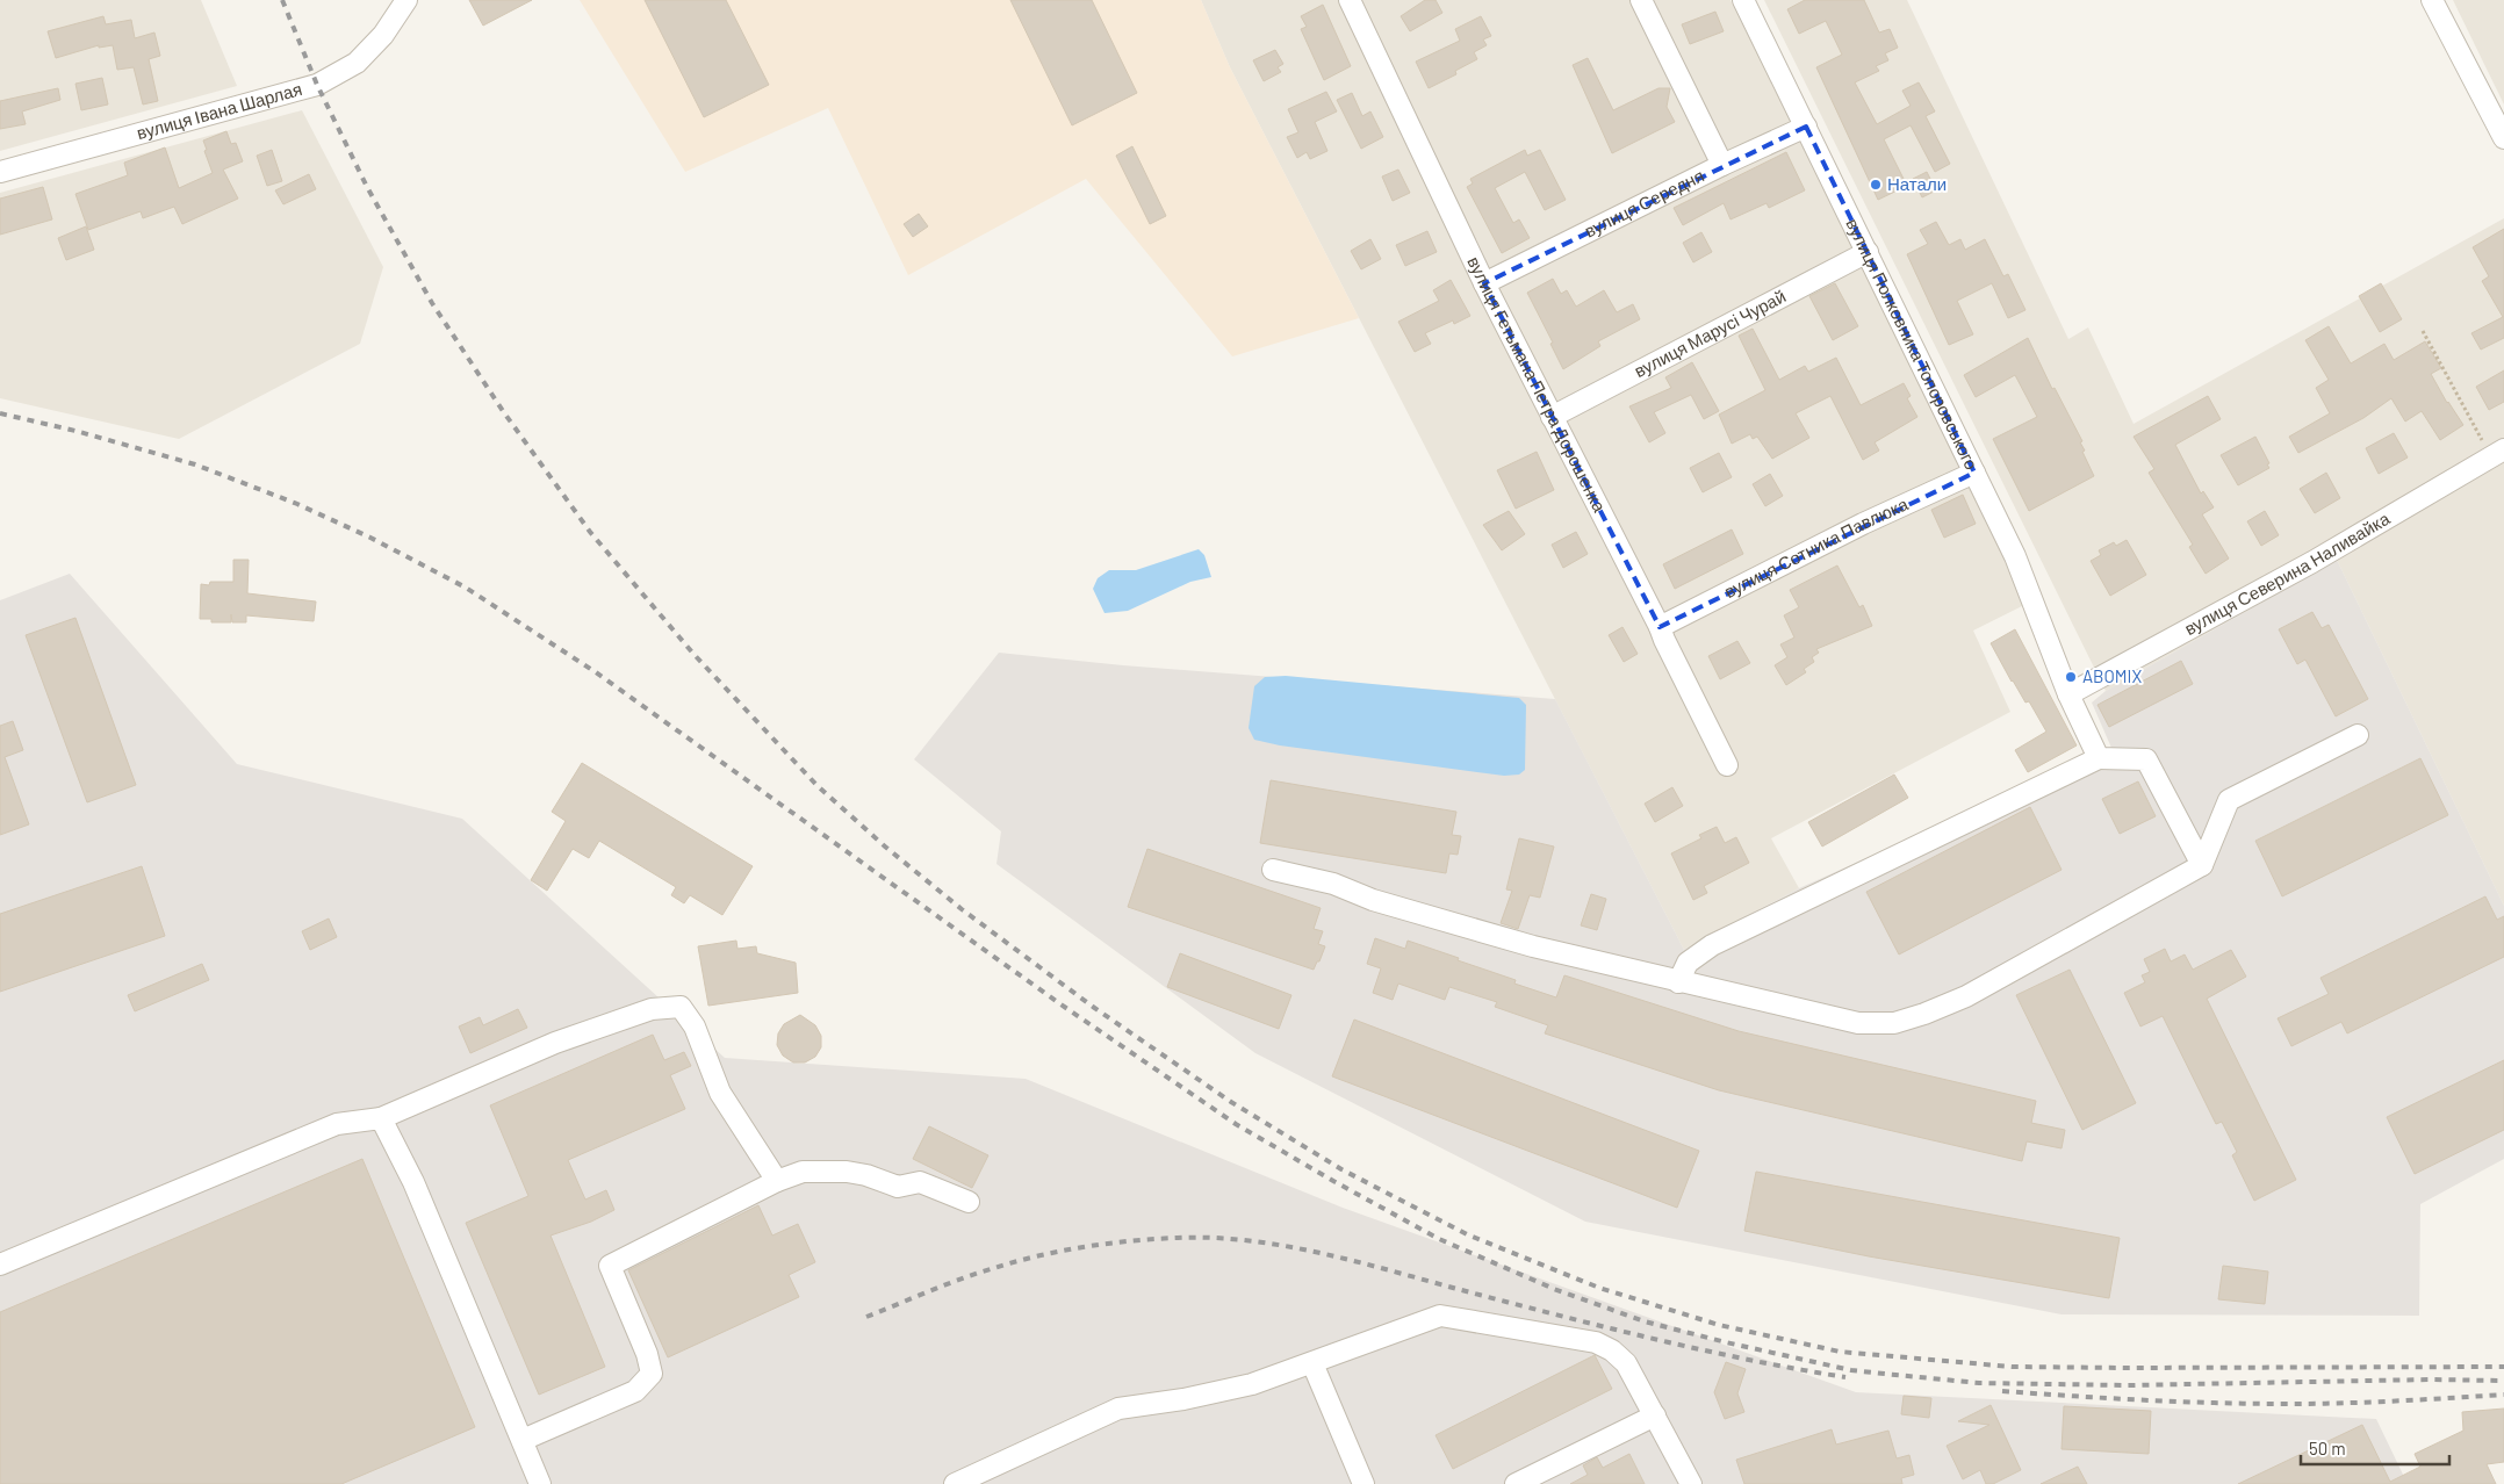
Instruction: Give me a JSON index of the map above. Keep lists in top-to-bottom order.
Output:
{
  "streets": {
    "street": [
      "вулиця Івана Шарлая",
      "вулиця Середня",
      "вулиця Марусі Чурай",
      "вулиця Полковника Топоровського",
      "вулиця Гетьмана Петра Дорошенка",
      "вулиця Сотника Павлюка",
      "вулиця Северина Наливайка"
    ]
  },
  "crossings": [
    ["вулиця Середня", "вулиця Полковника Топоровського"],
    ["вулиця Середня", "вулиця Гетьмана Петра Дорошенка"],
    ["вулиця Марусі Чурай", "вулиця Полковника Топоровського"],
    ["вулиця Марусі Чурай", "вулиця Гетьмана Петра Дорошенка"],
    ["вулиця Полковника Топоровського", "вулиця Сотника Павлюка"],
    ["вулиця Полковника Топоровського", "вулиця Северина Наливайка"],
    ["вулиця Гетьмана Петра Дорошенка", "вулиця Сотника Павлюка"]
  ],
  "places": ["Натали", "ABOMIX"],
  "scale_bar": "50 m"
}
